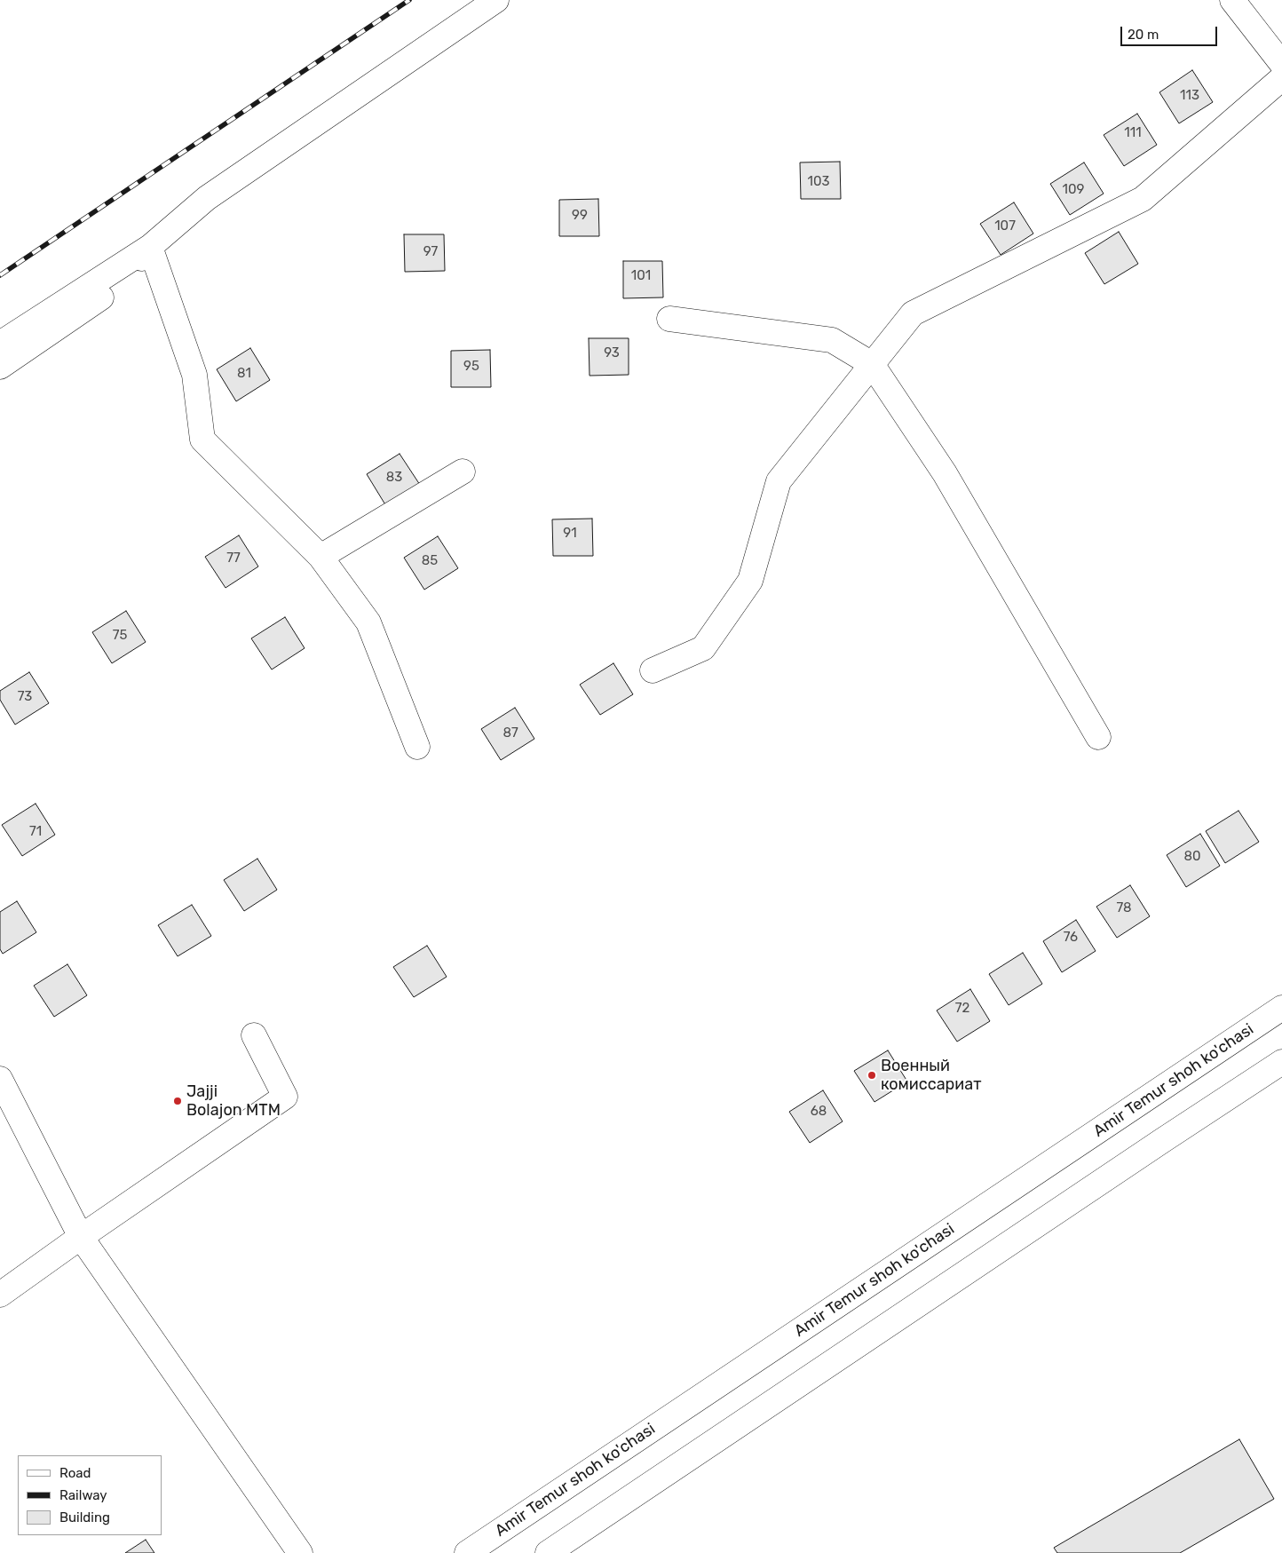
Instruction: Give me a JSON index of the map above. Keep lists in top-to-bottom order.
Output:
{
  "streets": {
    "main road": ["Amir Temur shoh ko'chasi"]
  },
  "places": ["Военный комиссариат", "Jajji Bolajon MTM"],
  "house_numbers": [
    "113",
    "111",
    "103",
    "109",
    "99",
    "107",
    "97",
    "101",
    "93",
    "95",
    "81",
    "83",
    "91",
    "77",
    "85",
    "75",
    "73",
    "87",
    "71",
    "80",
    "78",
    "76",
    "72",
    "68"
  ],
  "legend": ["Road", "Railway", "Building"],
  "scale_bar": "20 m"
}
